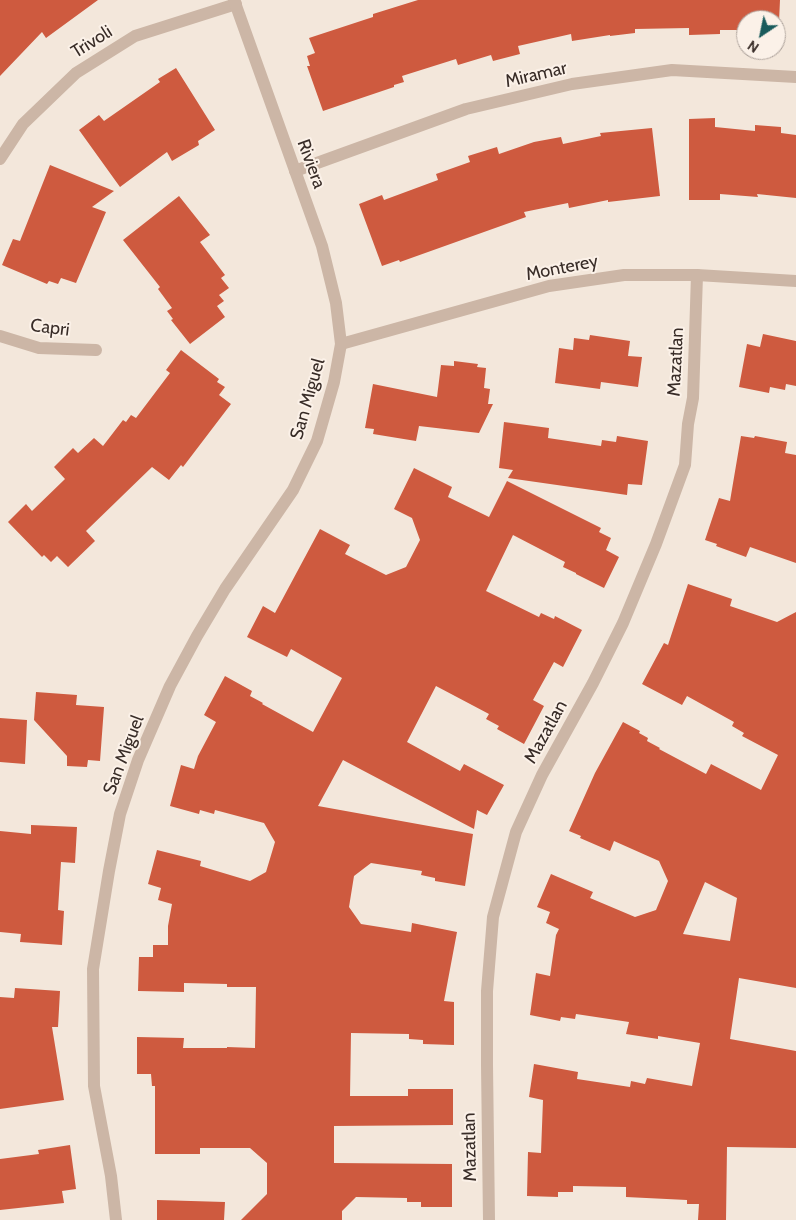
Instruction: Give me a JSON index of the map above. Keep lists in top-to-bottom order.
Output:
{
  "streets": {
    "street": [
      "Trivoli",
      "Miramar",
      "Riviera",
      "Monterey",
      "Capri",
      "Mazatlan",
      "San Miguel"
    ]
  },
  "crossings": [
    ["Trivoli", "Riviera"],
    ["Miramar", "Riviera"],
    ["Riviera", "Monterey"],
    ["Riviera", "San Miguel"],
    ["Monterey", "Mazatlan"],
    ["Monterey", "San Miguel"]
  ],
  "north": "bottom left"
}
